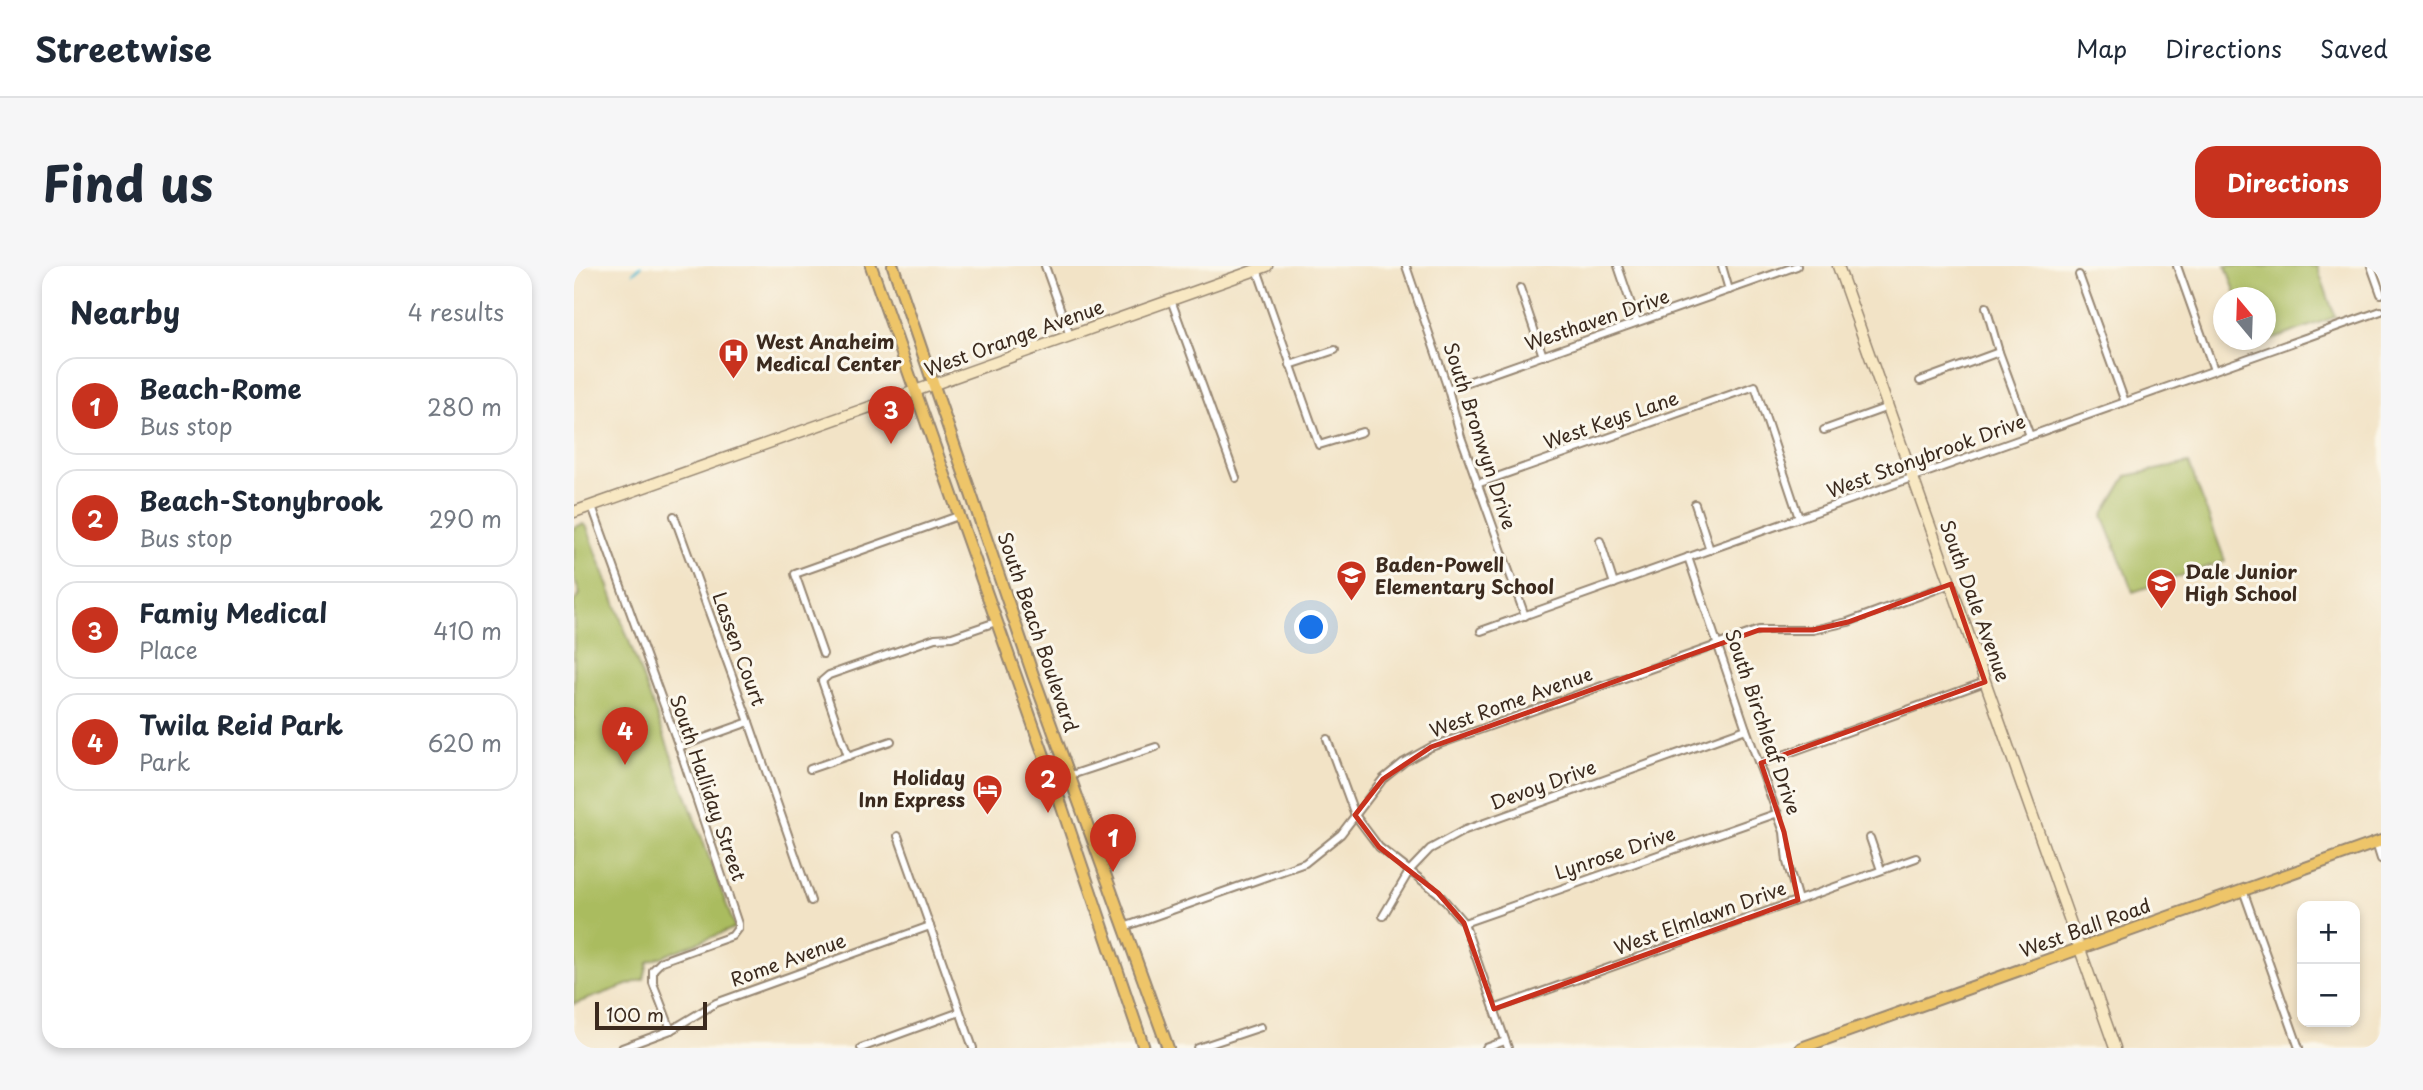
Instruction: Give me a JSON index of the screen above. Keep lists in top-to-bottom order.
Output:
{
  "streets": {
    "main road": ["South Beach Boulevard", "West Ball Road"],
    "street": [
      "Westhaven Drive",
      "West Orange Avenue",
      "West Keys Lane",
      "South Bronwyn Drive",
      "West Stonybrook Drive",
      "South Dale Avenue",
      "Lassen Court",
      "West Rome Avenue",
      "South Birchleaf Drive",
      "Devoy Drive",
      "South Halliday Street",
      "Lynrose Drive",
      "West Elmlawn Drive",
      "Rome Avenue"
    ]
  },
  "crossings": [
    ["Westhaven Drive", "South Bronwyn Drive"],
    ["West Orange Avenue", "South Beach Boulevard"],
    ["West Orange Avenue", "South Halliday Street"],
    ["West Keys Lane", "South Bronwyn Drive"],
    ["West Keys Lane", "West Stonybrook Drive"],
    ["South Bronwyn Drive", "West Stonybrook Drive"],
    ["West Stonybrook Drive", "South Dale Avenue"],
    ["West Stonybrook Drive", "South Birchleaf Drive"],
    ["South Dale Avenue", "West Rome Avenue"],
    ["South Dale Avenue", "West Ball Road"],
    ["South Beach Boulevard", "West Rome Avenue"],
    ["Lassen Court", "South Halliday Street"],
    ["West Rome Avenue", "South Birchleaf Drive"],
    ["South Birchleaf Drive", "Devoy Drive"],
    ["South Birchleaf Drive", "Lynrose Drive"],
    ["South Birchleaf Drive", "West Elmlawn Drive"],
    ["South Halliday Street", "Rome Avenue"]
  ],
  "places": {
    "hospital": ["West Anaheim Medical Center"],
    "school or university": ["Baden-Powell Elementary School", "Dale Junior High School"],
    "hotel": ["Holiday Inn Express"]
  },
  "scale_bar": "100 m",
  "north": "top",
  "page": {
    "header": "Streetwise",
    "nav": ["Map", "Directions", "Saved"],
    "title": "Find us",
    "buttons": "Directions",
    "heading": ["Nearby", "4 results"],
    "list": [
      {
        "mark": "1",
        "name": "Beach-Rome",
        "note": "Bus stop",
        "value": "280 m"
      },
      {
        "mark": "2",
        "name": "Beach-Stonybrook",
        "note": "Bus stop",
        "value": "290 m"
      },
      {
        "mark": "3",
        "name": "Famiy Medical",
        "note": "Place",
        "value": "410 m"
      },
      {
        "mark": "4",
        "name": "Twila Reid Park",
        "note": "Park",
        "value": "620 m"
      }
    ],
    "pins": [
      "3",
      "4",
      "2",
      "1"
    ],
    "map_buttons": ["+", "−"],
    "scale": "100 m"
  }
}
